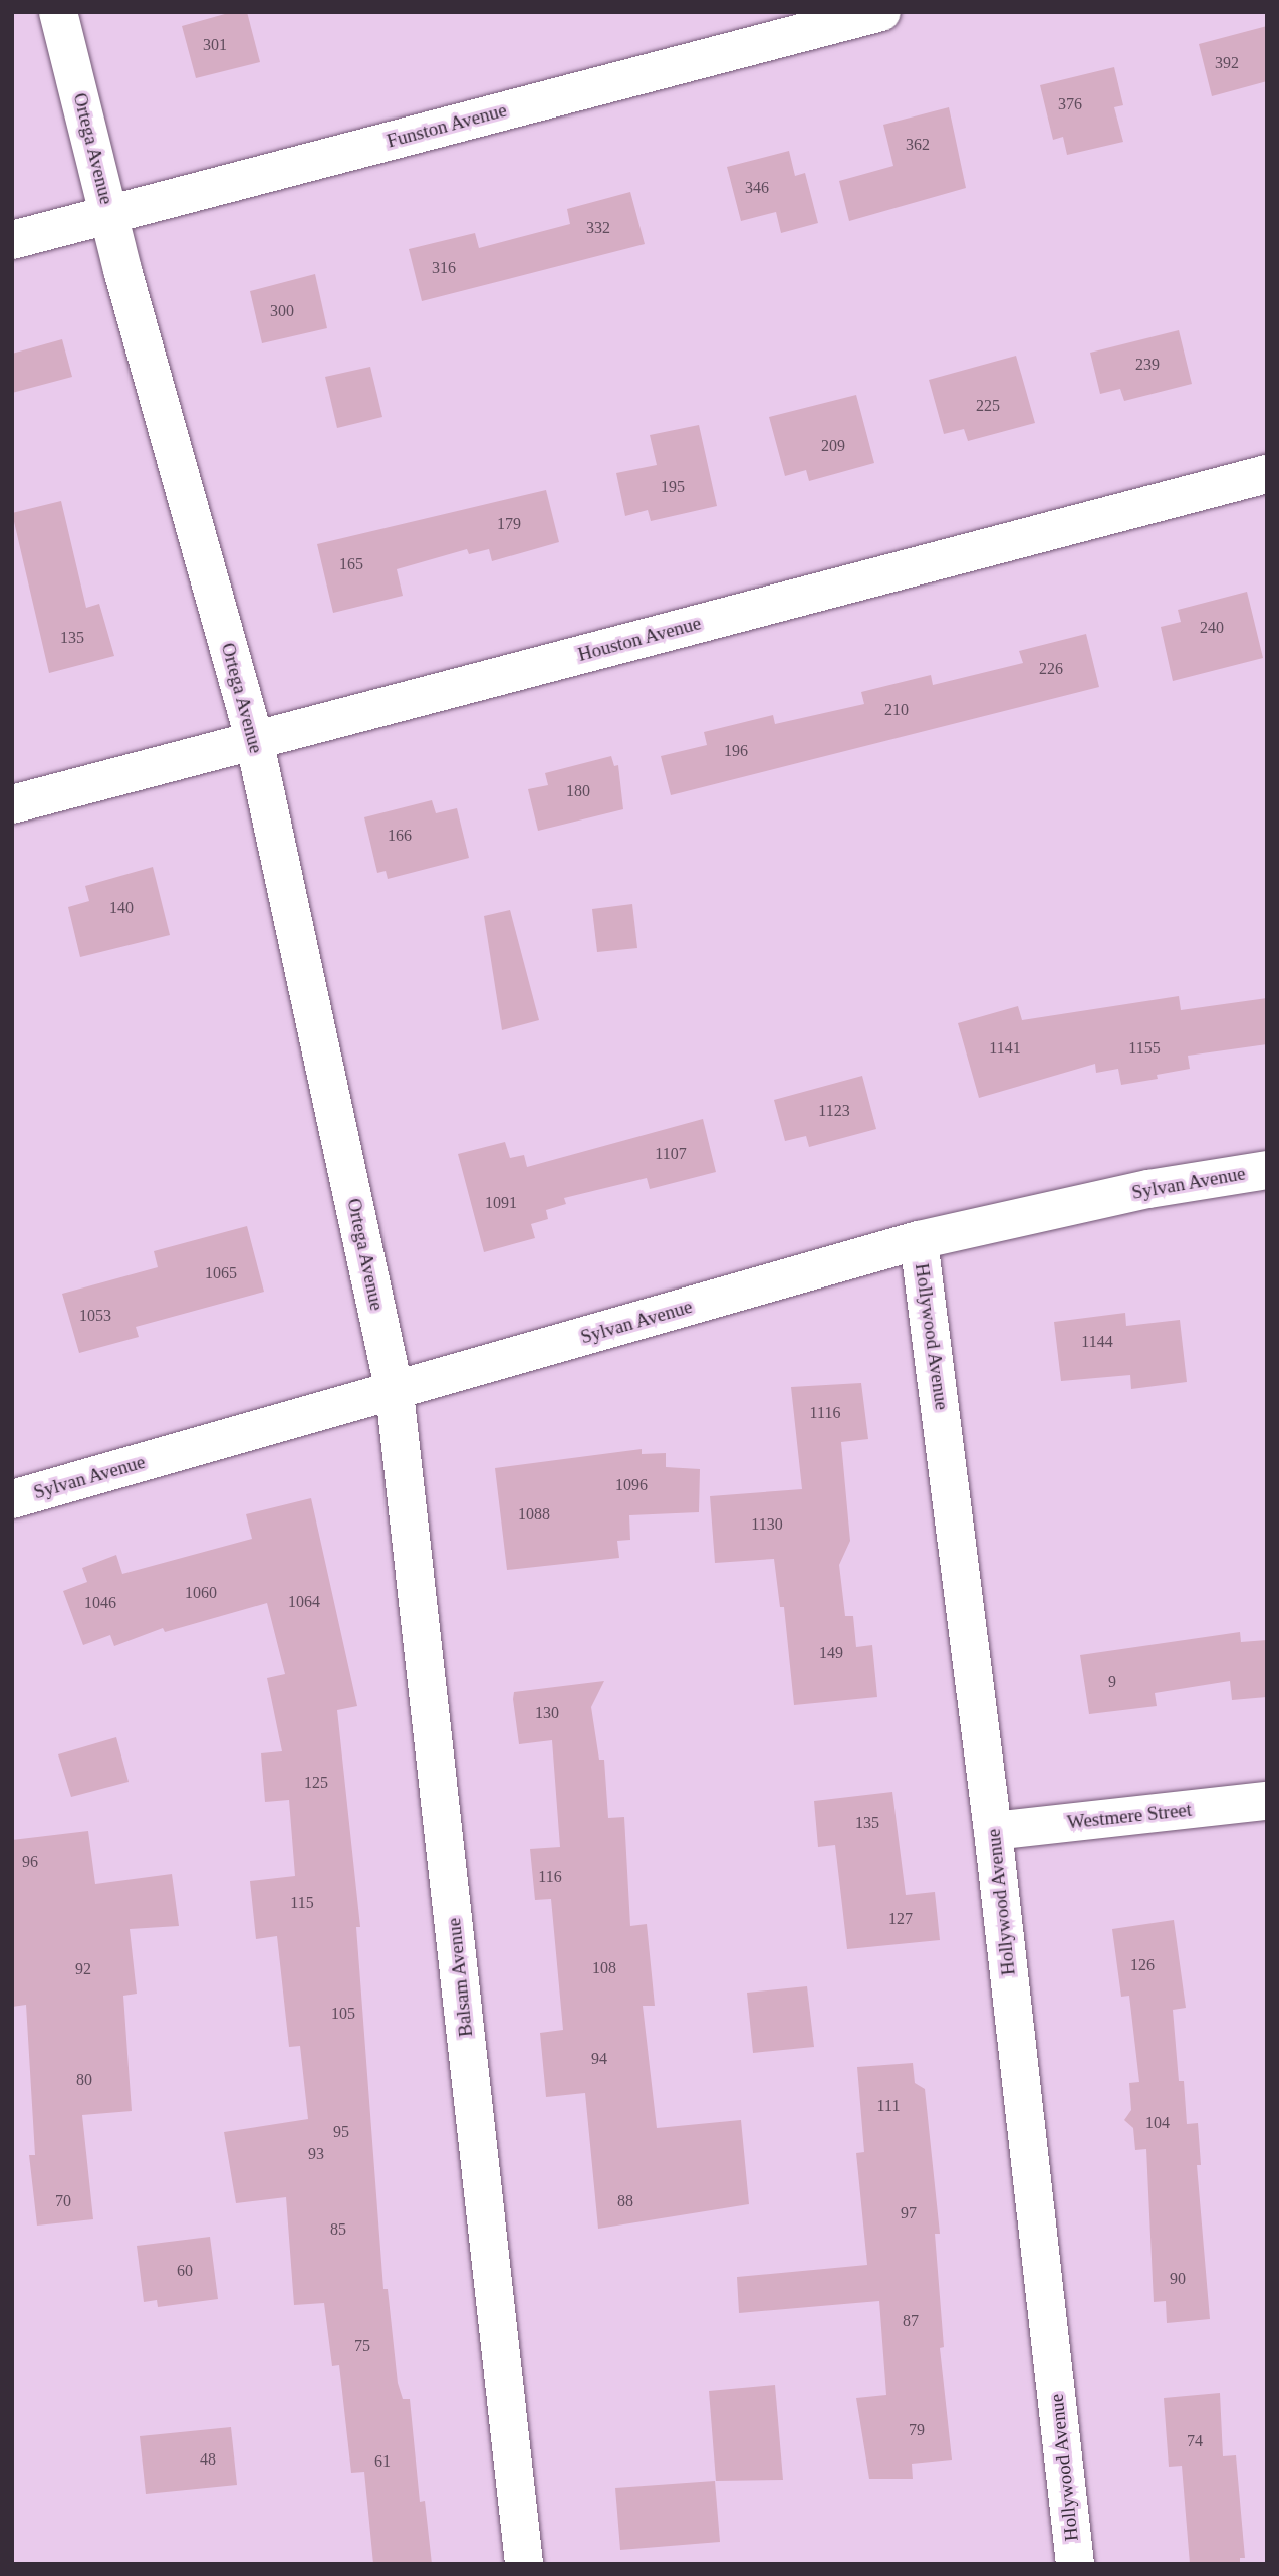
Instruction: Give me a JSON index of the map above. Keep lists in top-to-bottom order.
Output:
{
  "streets": {
    "street": [
      "Funston Avenue",
      "Ortega Avenue",
      "Houston Avenue",
      "Sylvan Avenue",
      "Hollywood Avenue",
      "Westmere Street",
      "Balsam Avenue"
    ]
  },
  "crossings": [
    ["Funston Avenue", "Ortega Avenue"],
    ["Ortega Avenue", "Houston Avenue"],
    ["Ortega Avenue", "Sylvan Avenue"],
    ["Ortega Avenue", "Balsam Avenue"],
    ["Sylvan Avenue", "Hollywood Avenue"],
    ["Sylvan Avenue", "Balsam Avenue"],
    ["Hollywood Avenue", "Westmere Street"]
  ],
  "house_numbers": [
    "301",
    "392",
    "376",
    "362",
    "346",
    "332",
    "316",
    "300",
    "239",
    "225",
    "209",
    "195",
    "179",
    "165",
    "240",
    "135",
    "226",
    "210",
    "196",
    "180",
    "166",
    "140",
    "1141",
    "1155",
    "1123",
    "1107",
    "1091",
    "1065",
    "1053",
    "1144",
    "1116",
    "1096",
    "1088",
    "1130",
    "1060",
    "1064",
    "1046",
    "149",
    "9",
    "130",
    "125",
    "135",
    "96",
    "116",
    "115",
    "127",
    "126",
    "108",
    "92",
    "105",
    "94",
    "80",
    "111",
    "104",
    "95",
    "93",
    "70",
    "88",
    "97",
    "85",
    "60",
    "90",
    "87",
    "75",
    "79",
    "74",
    "48",
    "61"
  ]
}
